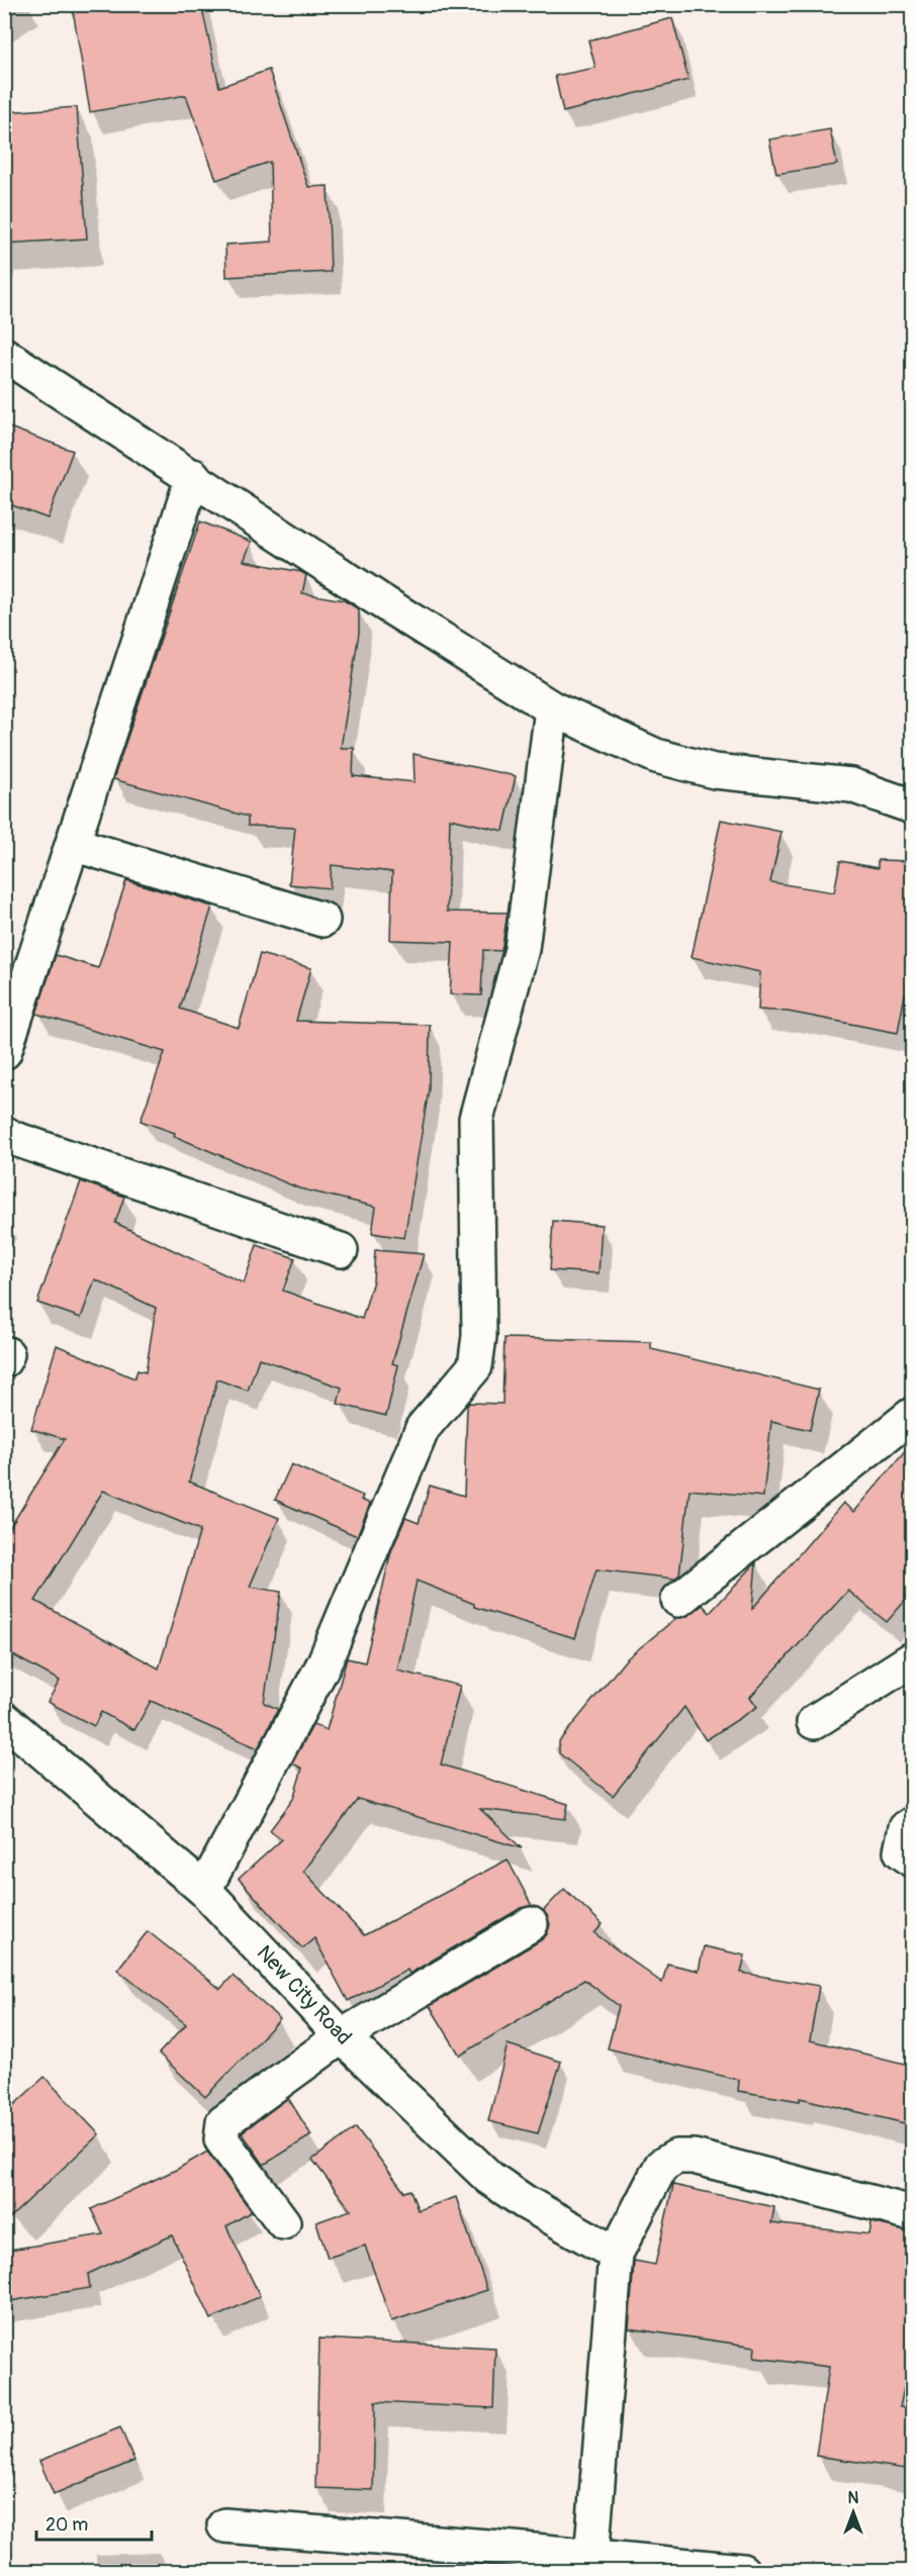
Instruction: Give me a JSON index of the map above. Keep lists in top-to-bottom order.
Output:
{
  "streets": {
    "street": ["New City Road"]
  },
  "scale_bar": "20 m",
  "north": "top"
}
